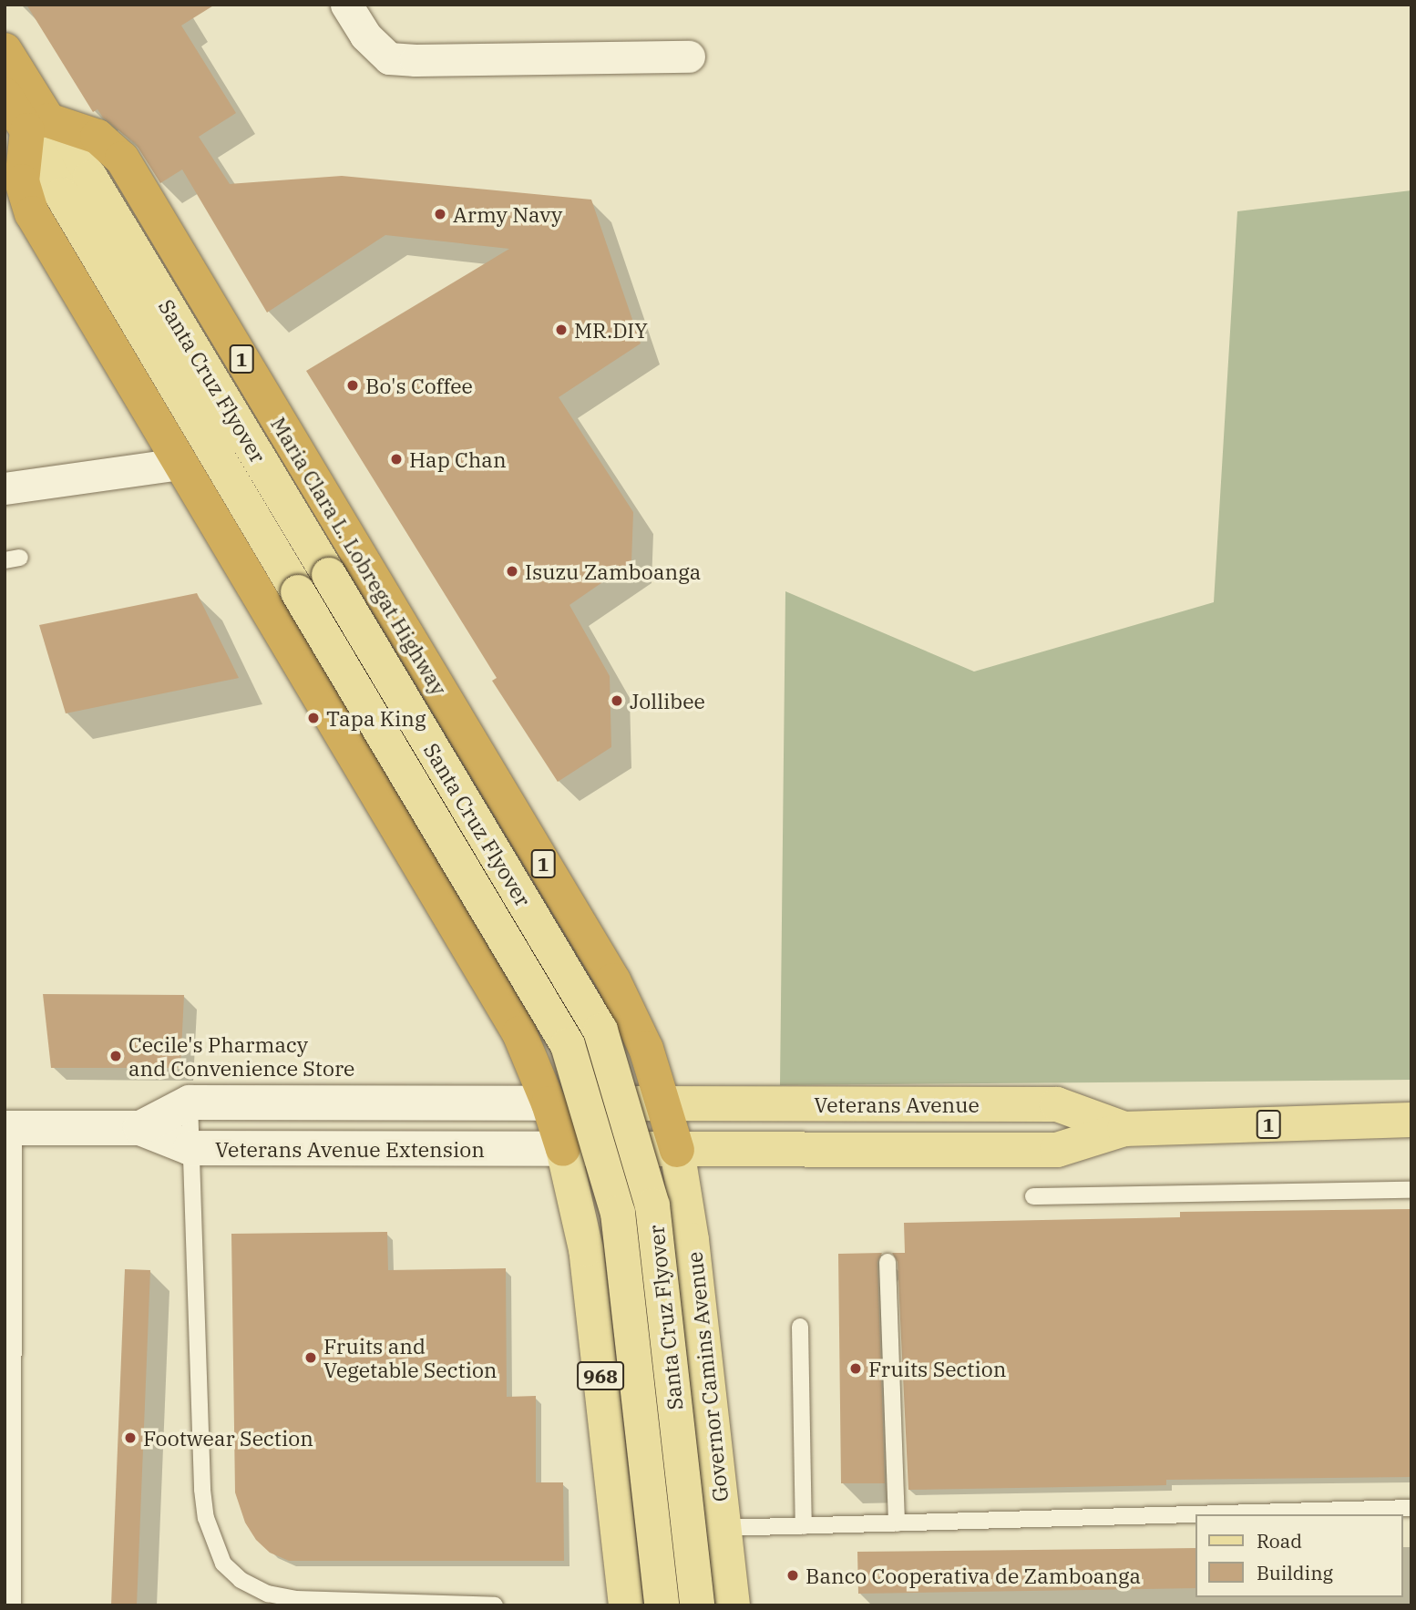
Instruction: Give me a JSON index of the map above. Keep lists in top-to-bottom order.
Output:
{
  "streets": {
    "highway": ["1", "Maria Clara L. Lobregat Highway"],
    "main road": [
      "Santa Cruz Flyover",
      "Veterans Avenue",
      "Veterans Avenue Extension",
      "968",
      "Governor Camins Avenue"
    ]
  },
  "crossings": [
    ["1", "Maria Clara L. Lobregat Highway"],
    ["1", "Veterans Avenue"],
    ["1", "Veterans Avenue Extension"],
    ["1", "968"],
    ["1", "Governor Camins Avenue"],
    ["Santa Cruz Flyover", "Maria Clara L. Lobregat Highway"],
    ["Maria Clara L. Lobregat Highway", "Veterans Avenue"],
    ["Veterans Avenue", "Governor Camins Avenue"],
    ["Veterans Avenue Extension", "968"]
  ],
  "places": [
    "Army Navy",
    "MR.DIY",
    "Bo's Coffee",
    "Hap Chan",
    "Isuzu Zamboanga",
    "Jollibee",
    "Tapa King",
    "Cecile's Pharmacy and Convenience Store",
    "Fruits and Vegetable Section",
    "Fruits Section",
    "Footwear Section",
    "Banco Cooperativa de Zamboanga"
  ],
  "legend": ["Road", "Building"]
}
